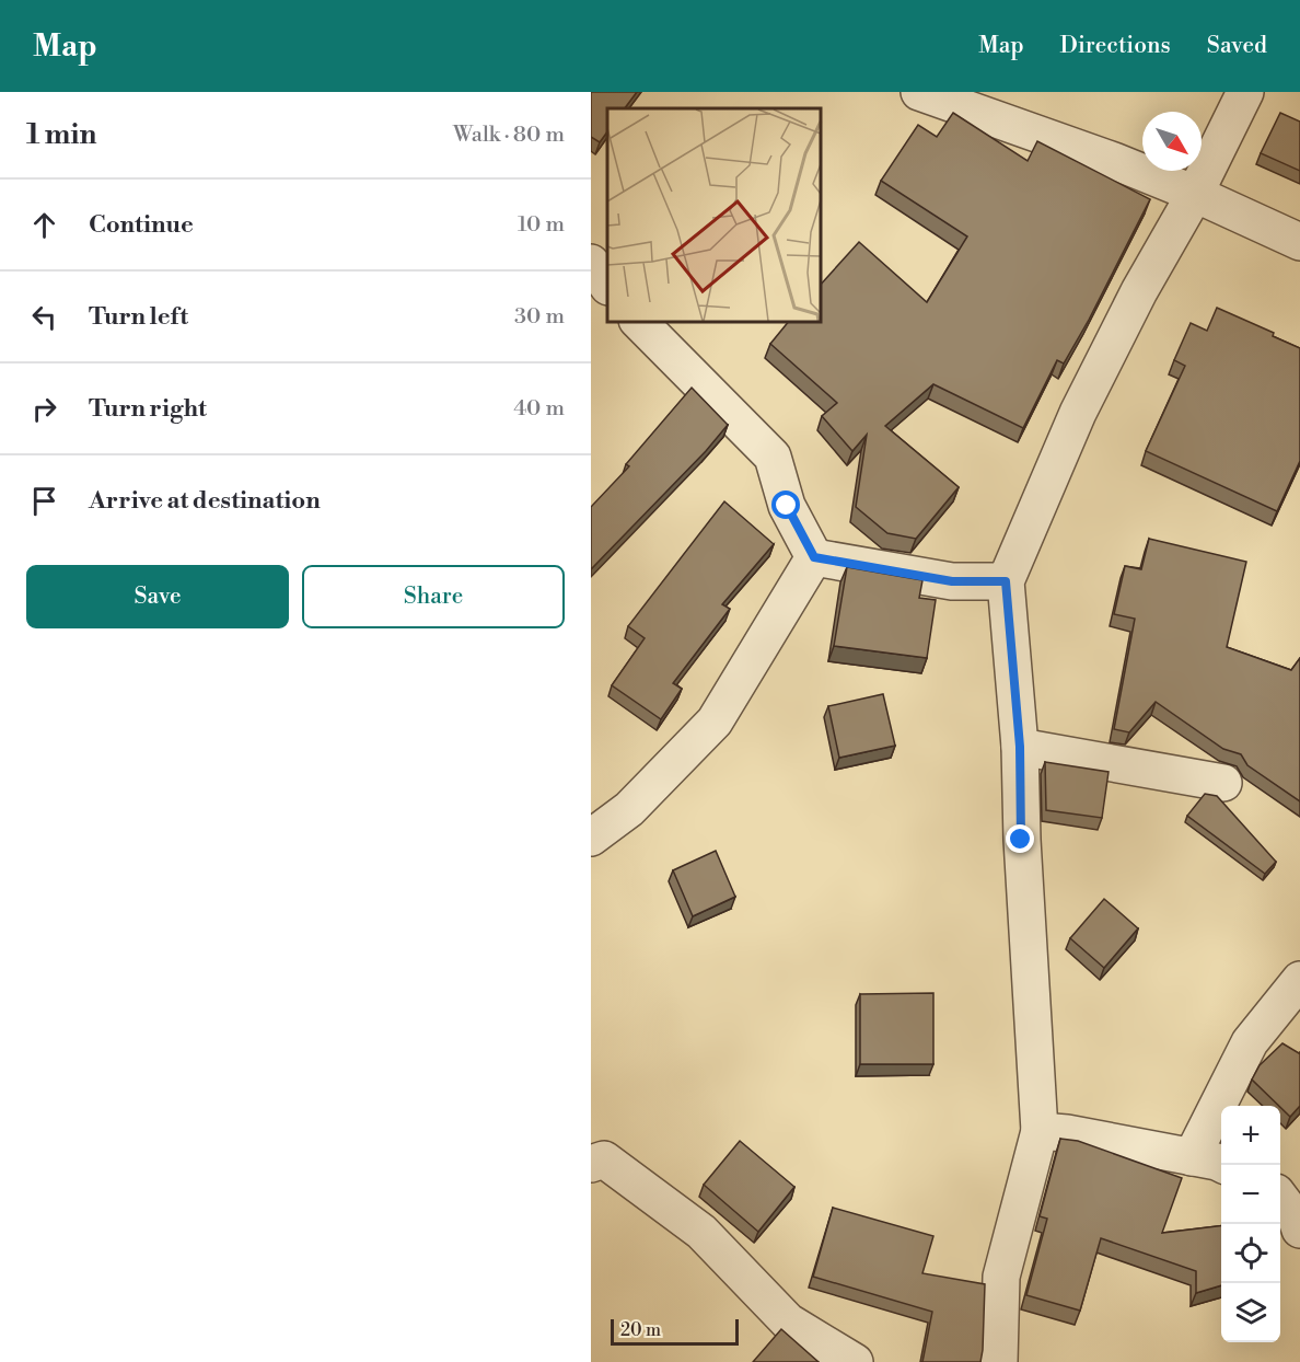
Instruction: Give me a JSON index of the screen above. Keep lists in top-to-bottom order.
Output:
{
  "scale_bar": "20 m",
  "north": "bottom right",
  "page": {
    "header": "Map",
    "nav": ["Map", "Directions", "Saved"],
    "heading": ["1 min", "Walk · 80 m"],
    "list": [
      ["Continue", "10 m"],
      ["Turn left", "30 m"],
      ["Turn right", "40 m"],
      "Arrive at destination"
    ],
    "buttons": ["Save", "Share"],
    "map_buttons": ["+", "−"],
    "scale": "20 m"
  }
}
